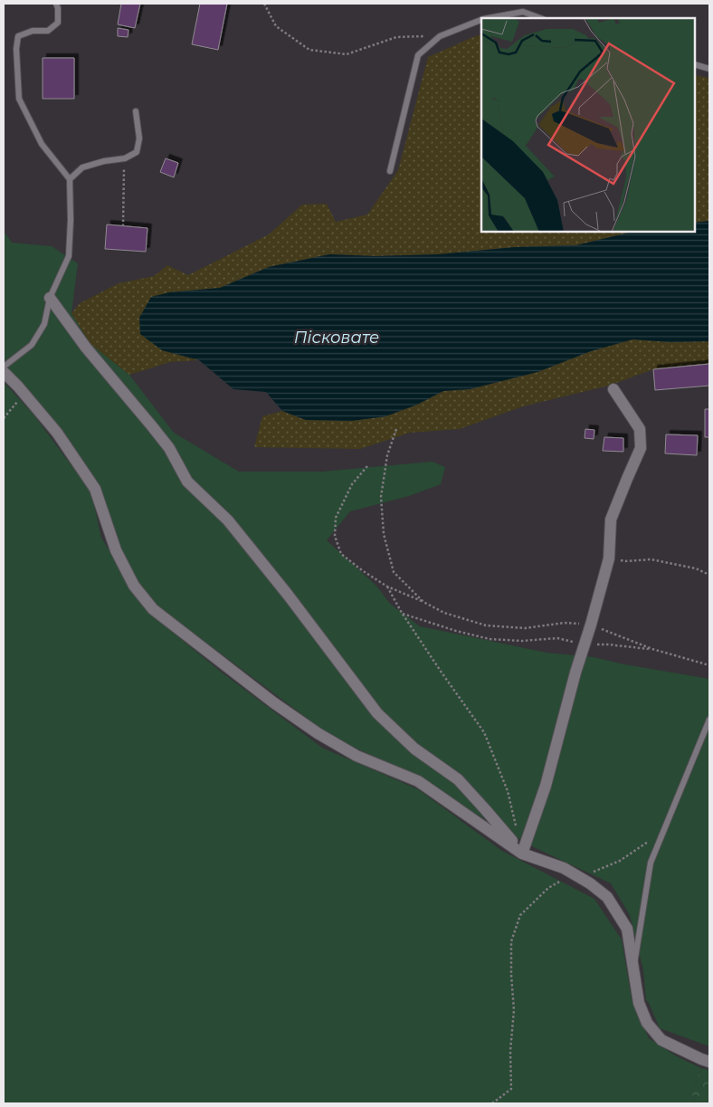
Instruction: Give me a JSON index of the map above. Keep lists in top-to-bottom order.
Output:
{
  "water": ["Пісковате"]
}
